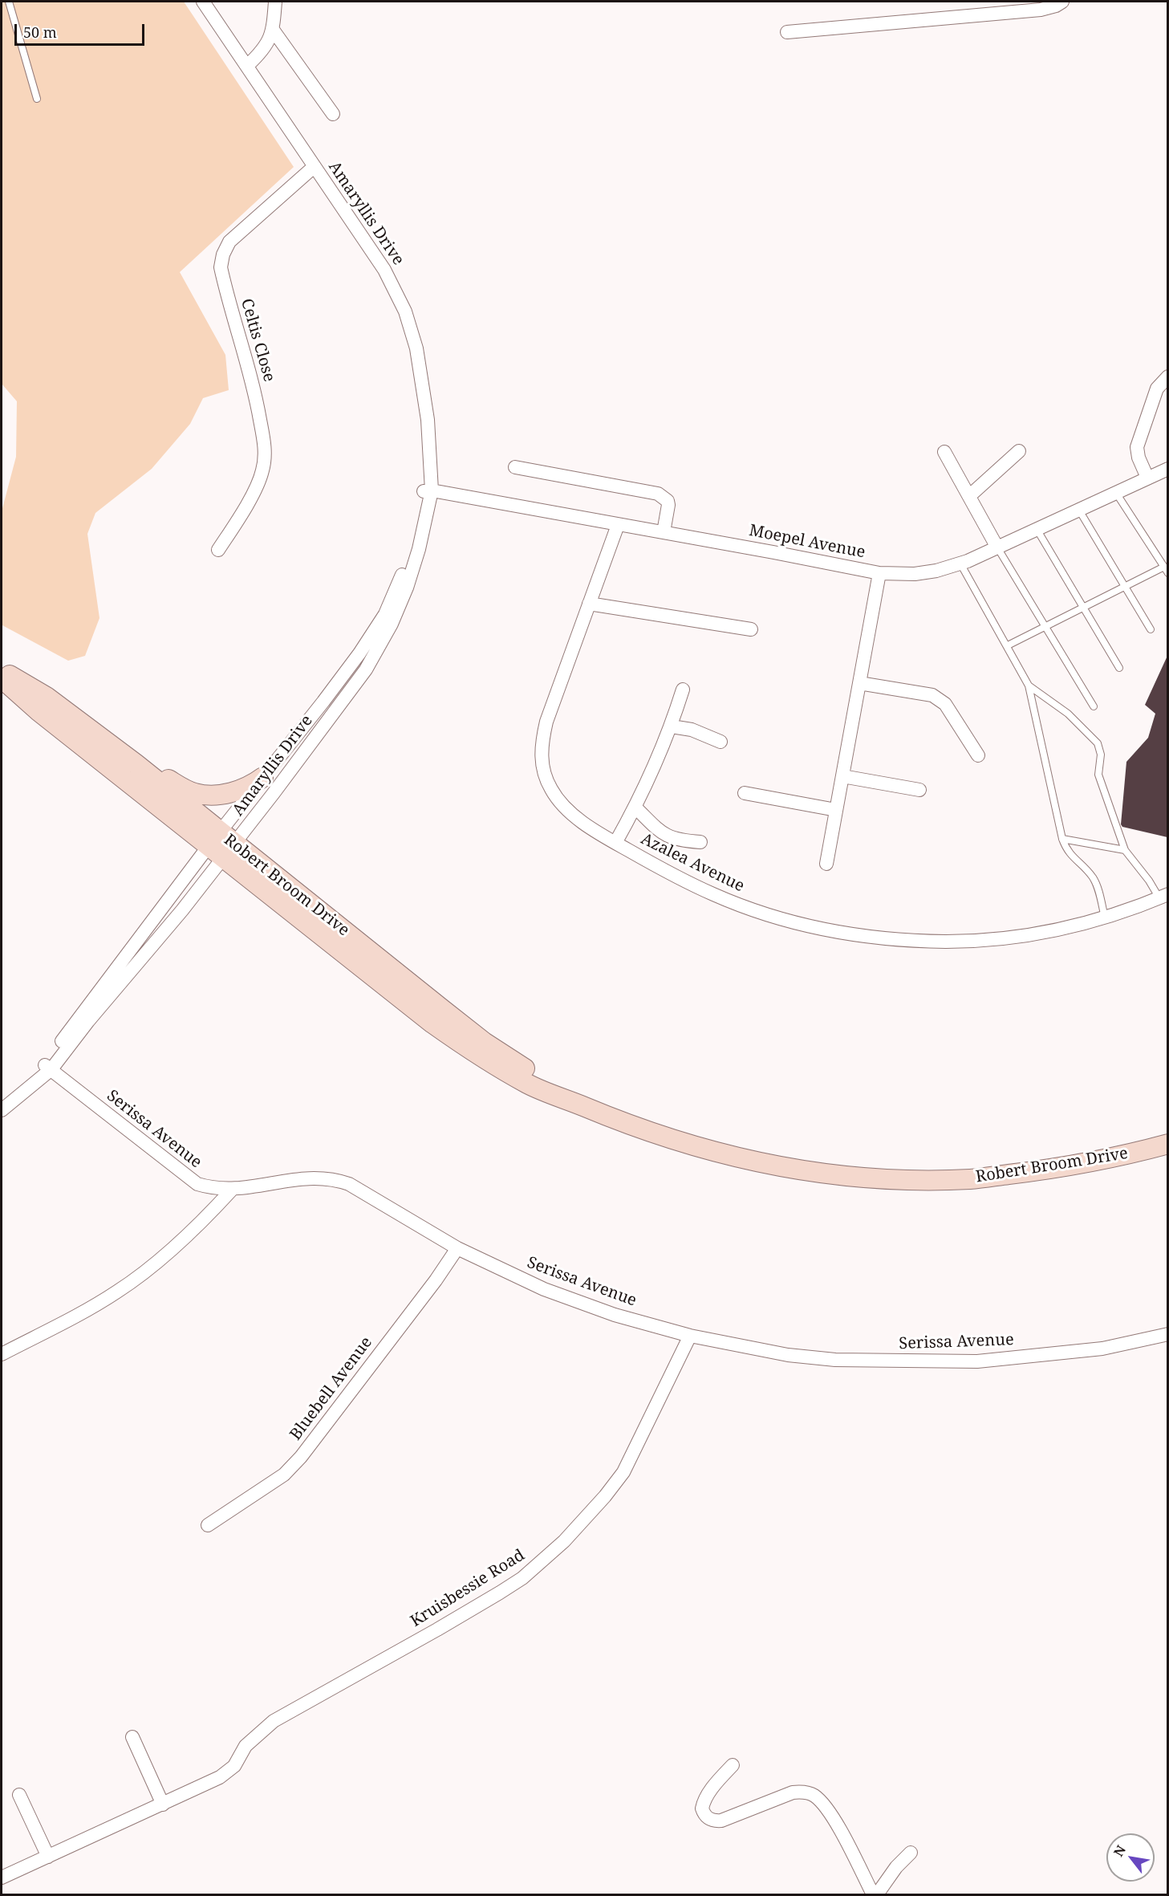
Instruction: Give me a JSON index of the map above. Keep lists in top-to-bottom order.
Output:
{
  "streets": {
    "street": [
      "Amaryllis Drive",
      "Celtis Close",
      "Moepel Avenue",
      "Azalea Avenue",
      "Robert Broom Drive",
      "Serissa Avenue",
      "Bluebell Avenue",
      "Kruisbessie Road"
    ]
  },
  "crossings": [
    ["Amaryllis Drive", "Celtis Close"],
    ["Amaryllis Drive", "Moepel Avenue"],
    ["Amaryllis Drive", "Robert Broom Drive"],
    ["Amaryllis Drive", "Serissa Avenue"],
    ["Moepel Avenue", "Azalea Avenue"],
    ["Serissa Avenue", "Bluebell Avenue"],
    ["Serissa Avenue", "Kruisbessie Road"]
  ],
  "scale_bar": "50 m",
  "north": "top left"
}
